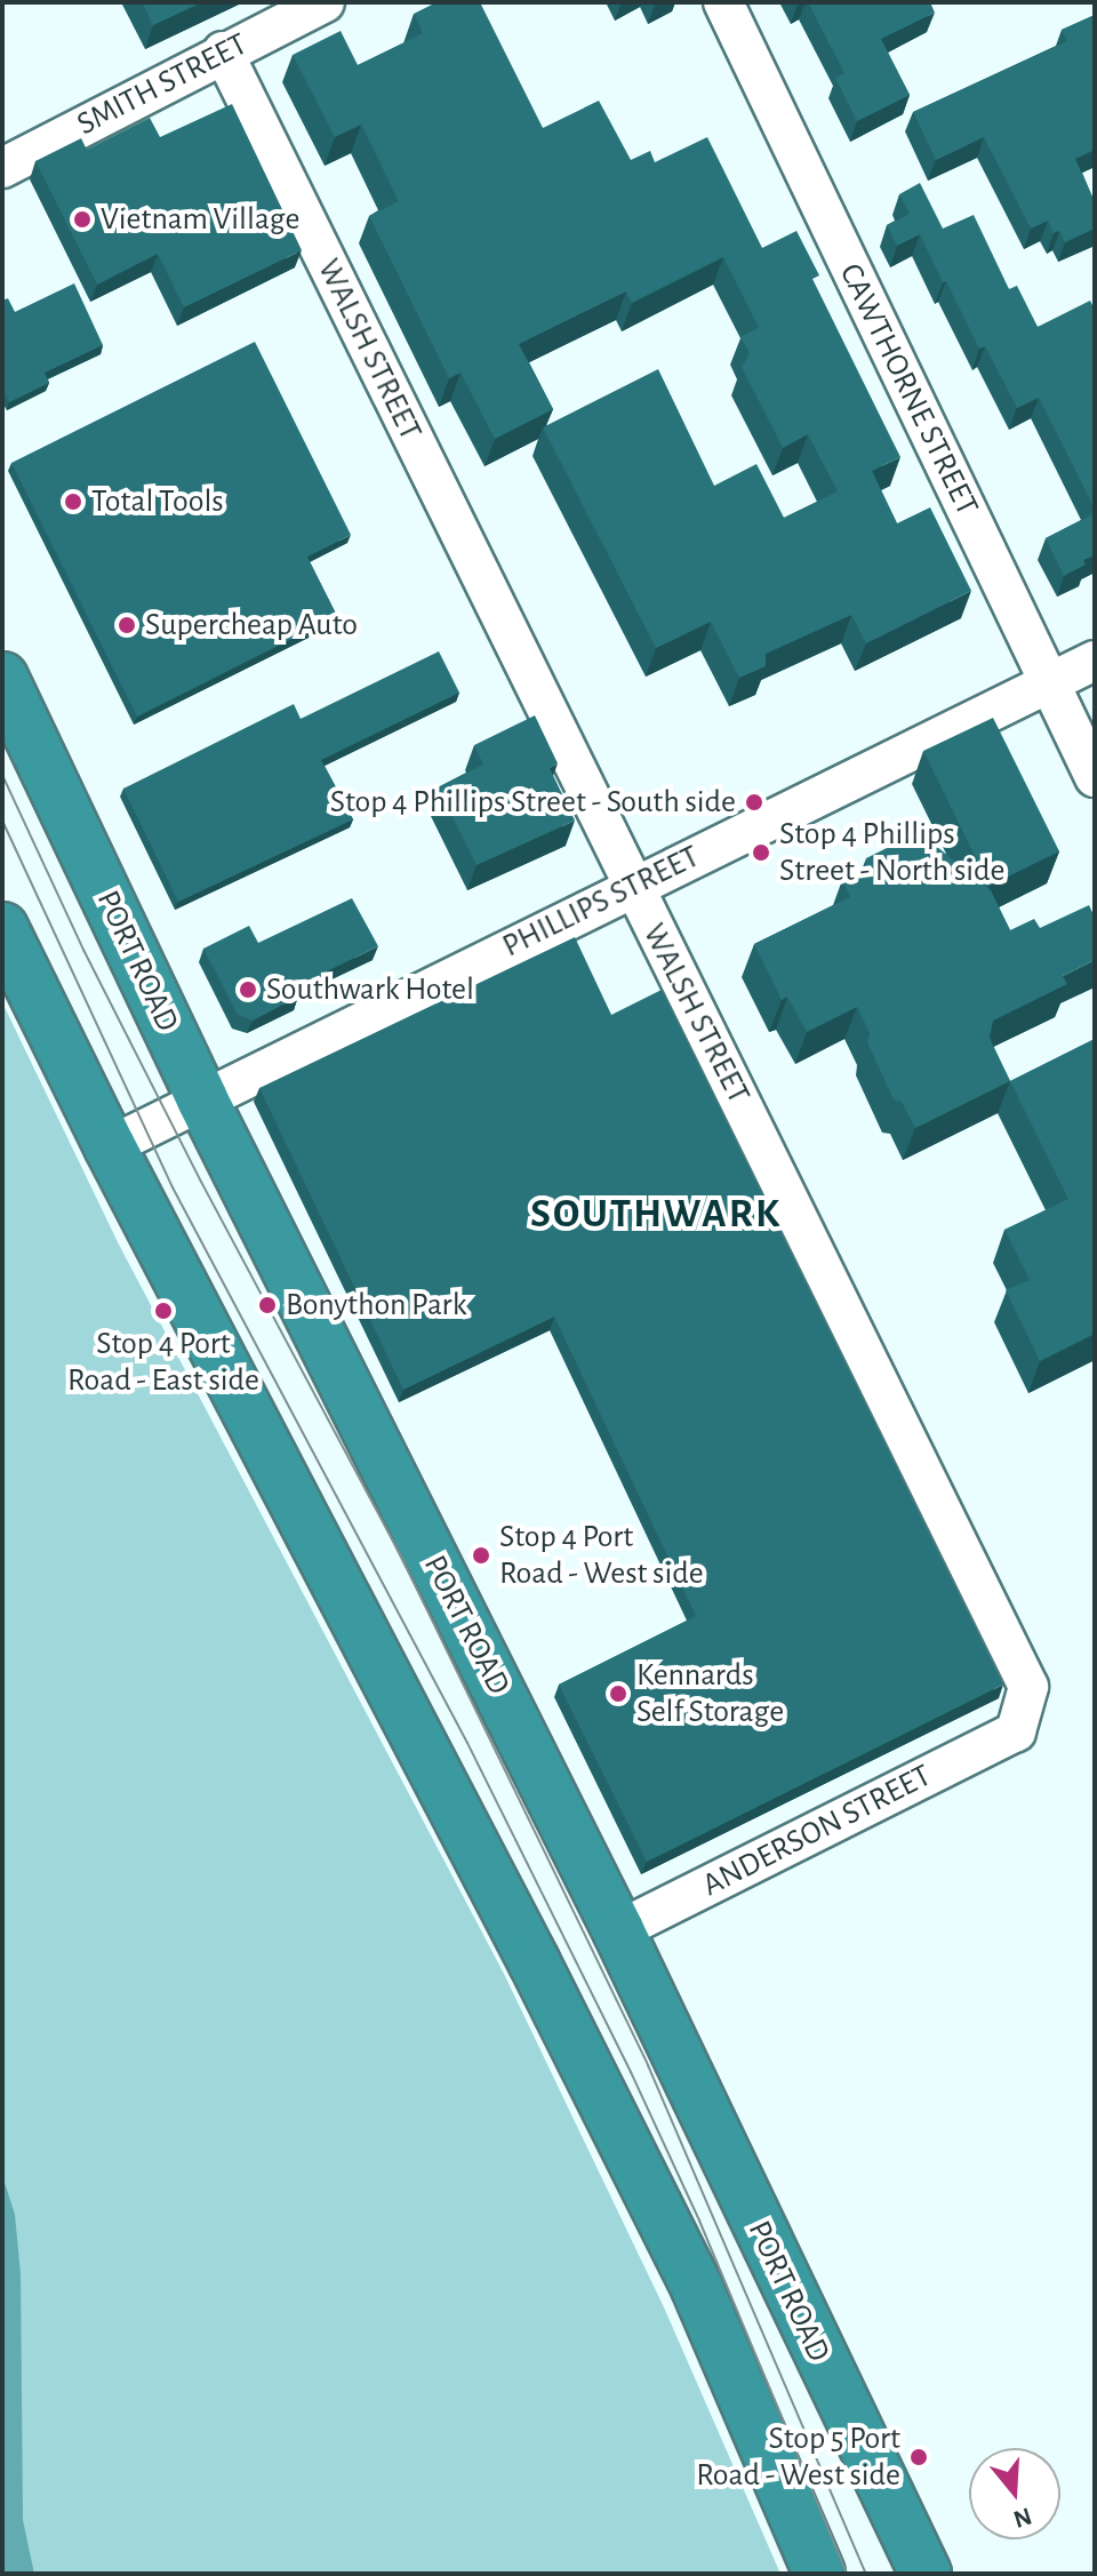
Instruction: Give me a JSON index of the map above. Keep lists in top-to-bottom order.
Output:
{
  "streets": {
    "highway": ["PORT ROAD"],
    "street": [
      "SMITH STREET",
      "WALSH STREET",
      "CAWTHORNE STREET",
      "PHILLIPS STREET",
      "ANDERSON STREET"
    ]
  },
  "crossings": [
    ["SMITH STREET", "WALSH STREET"],
    ["WALSH STREET", "PHILLIPS STREET"],
    ["WALSH STREET", "ANDERSON STREET"],
    ["CAWTHORNE STREET", "PHILLIPS STREET"],
    ["PHILLIPS STREET", "PORT ROAD"],
    ["PORT ROAD", "ANDERSON STREET"]
  ],
  "districts": ["SOUTHWARK"],
  "places": [
    "Vietnam Village",
    "Total Tools",
    "Supercheap Auto",
    "Stop 4 Phillips Street - South side",
    "Stop 4 Phillips Street - North side",
    "Southwark Hotel",
    "Bonython Park",
    "Stop 4 Port Road - East side",
    "Stop 4 Port Road - West side",
    "Kennards Self Storage",
    "Stop 5 Port Road - West side"
  ],
  "north": "bottom"
}
